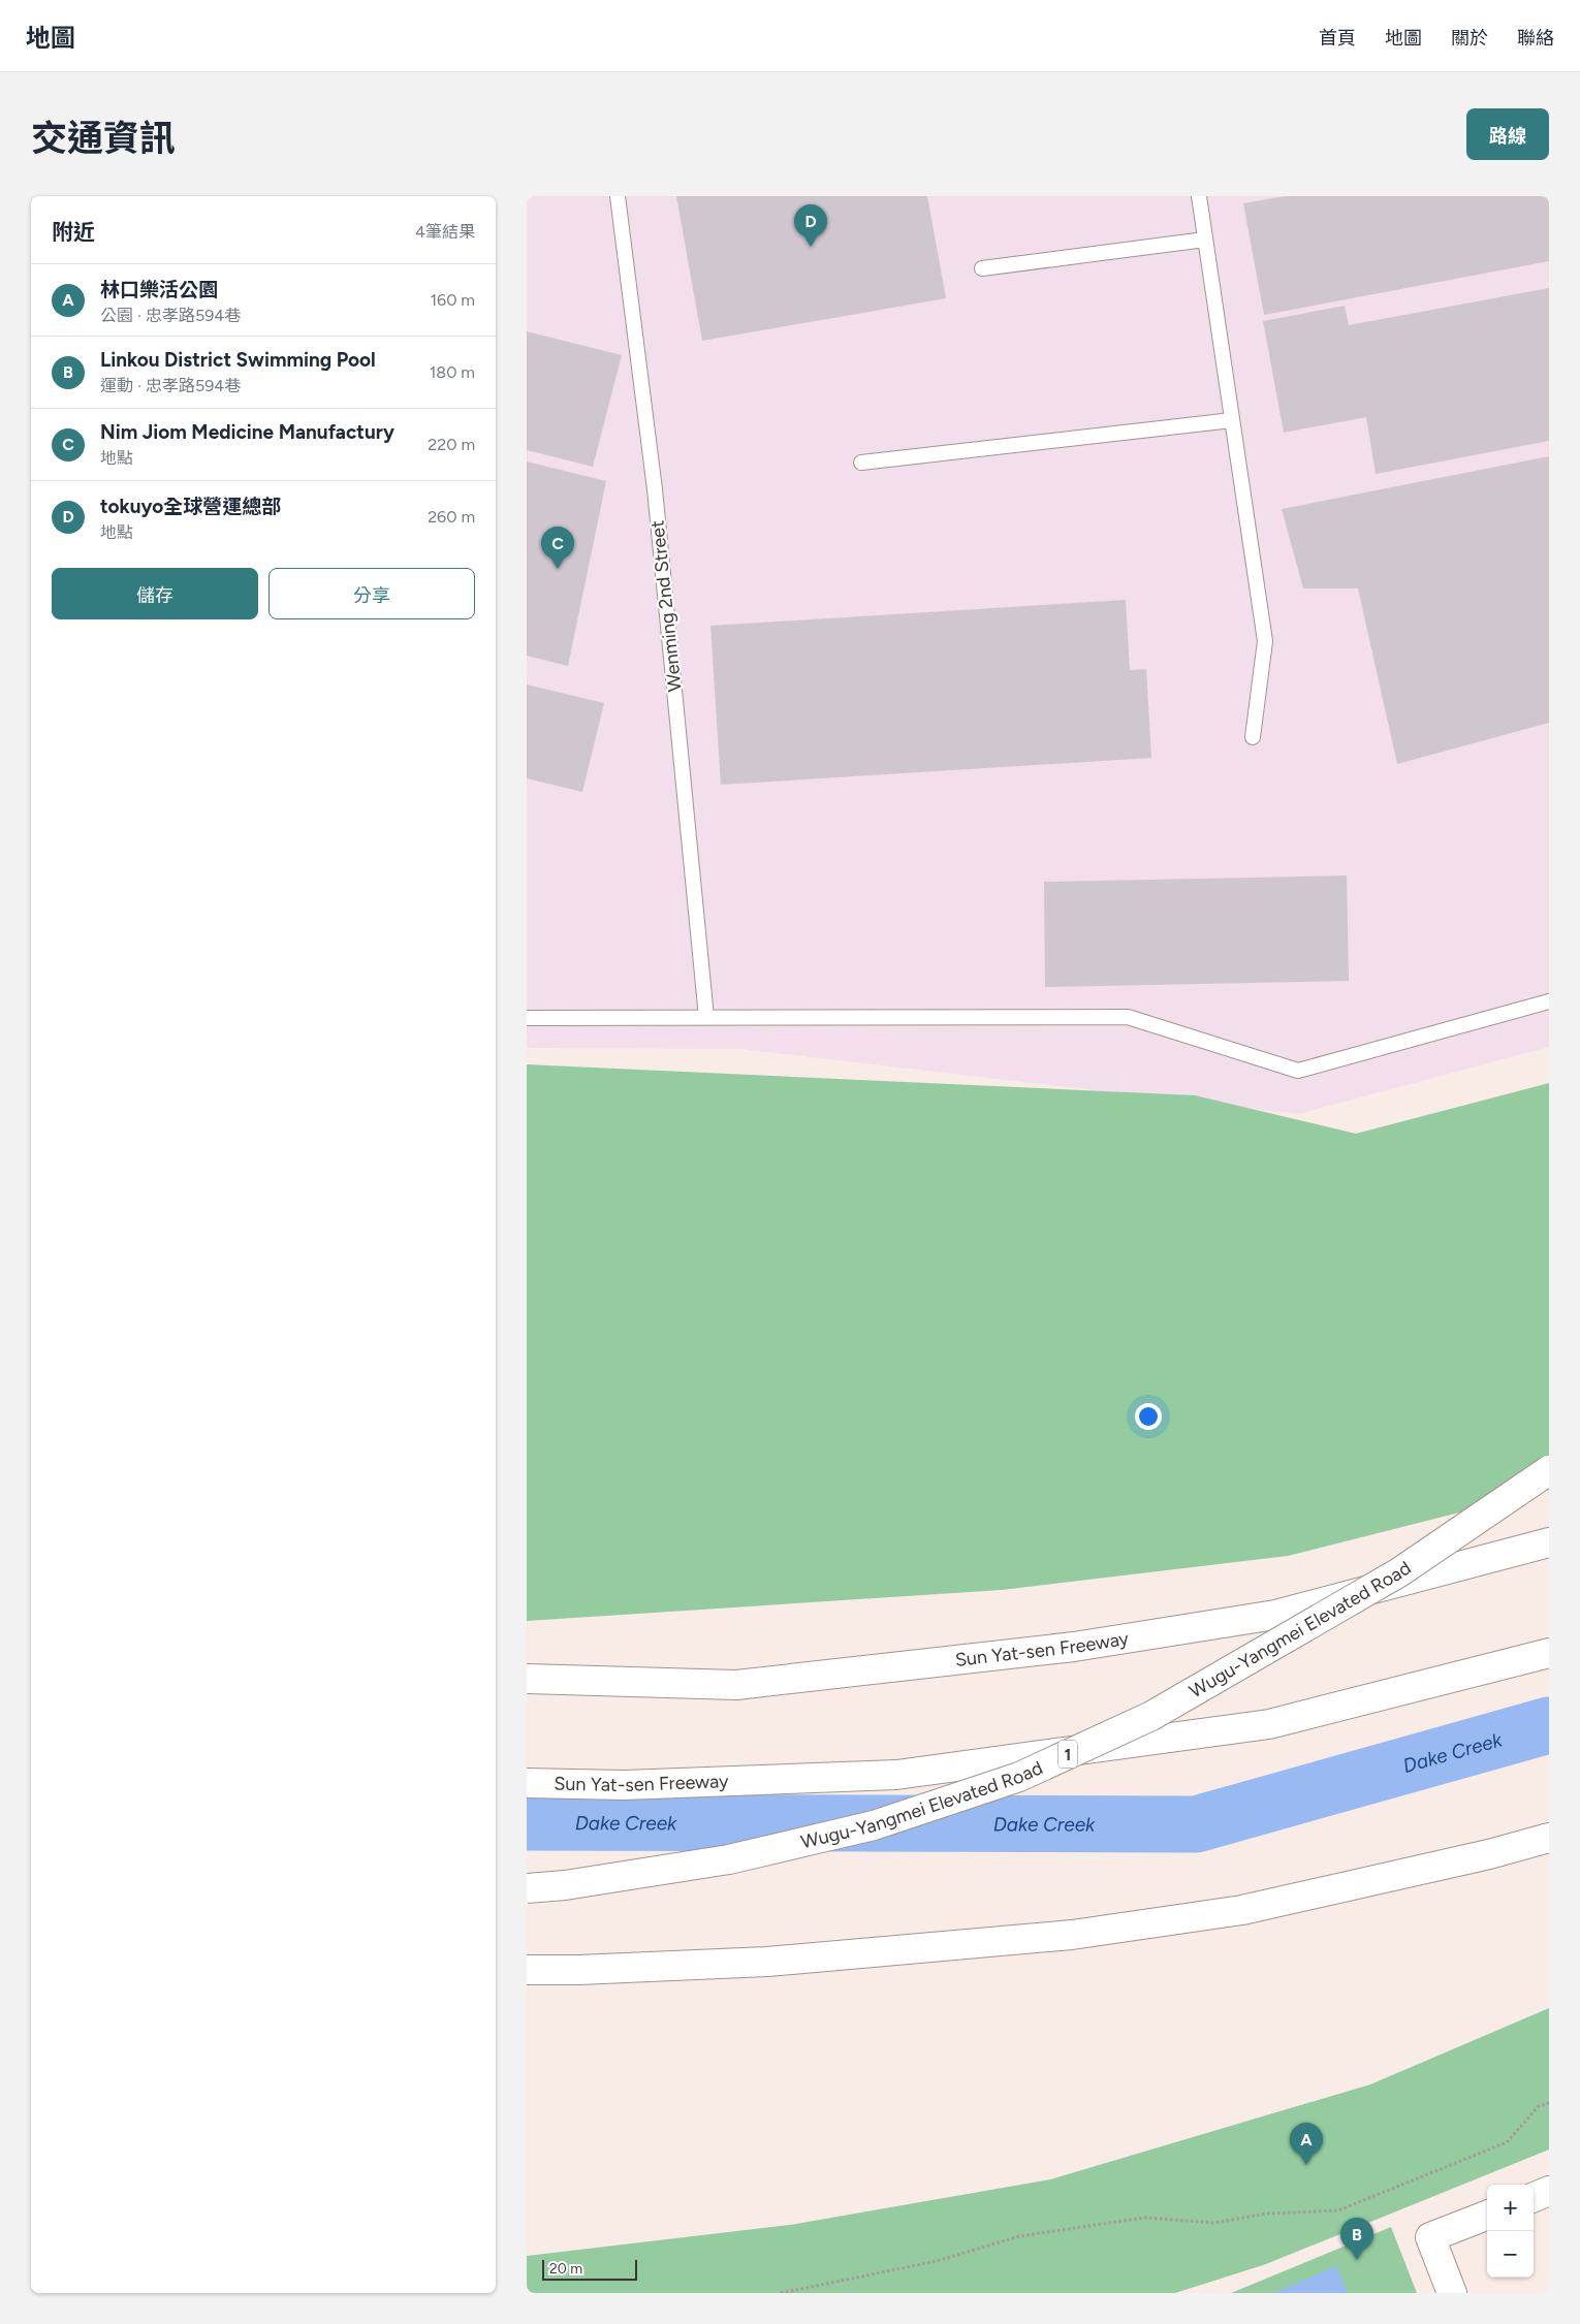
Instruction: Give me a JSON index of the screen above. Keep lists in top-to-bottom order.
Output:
{
  "streets": {
    "main road": ["Wugu-Yangmei Elevated Road", "Sun Yat-sen Freeway", "1"],
    "lane": ["Wenming 2nd Street"]
  },
  "water": ["Dake Creek"],
  "scale_bar": "20 m",
  "page": {
    "header": "地圖",
    "nav": [
      "首頁",
      "地圖",
      "關於",
      "聯絡"
    ],
    "title": "交通資訊",
    "buttons": [
      "路線",
      ["儲存", "分享"]
    ],
    "heading": ["附近", "4筆結果"],
    "pins": [
      "D",
      "C",
      "A",
      "B"
    ],
    "list": [
      {
        "mark": "A",
        "name": "林口樂活公園",
        "note": "公園 · 忠孝路594巷",
        "value": "160 m"
      },
      {
        "mark": "B",
        "name": "Linkou District Swimming Pool",
        "note": "運動 · 忠孝路594巷",
        "value": "180 m"
      },
      {
        "mark": "C",
        "name": "Nim Jiom Medicine Manufactury",
        "note": "地點",
        "value": "220 m"
      },
      {
        "mark": "D",
        "name": "tokuyo全球營運總部",
        "note": "地點",
        "value": "260 m"
      }
    ],
    "map_buttons": ["+", "−"],
    "scale": "20 m"
  }
}
